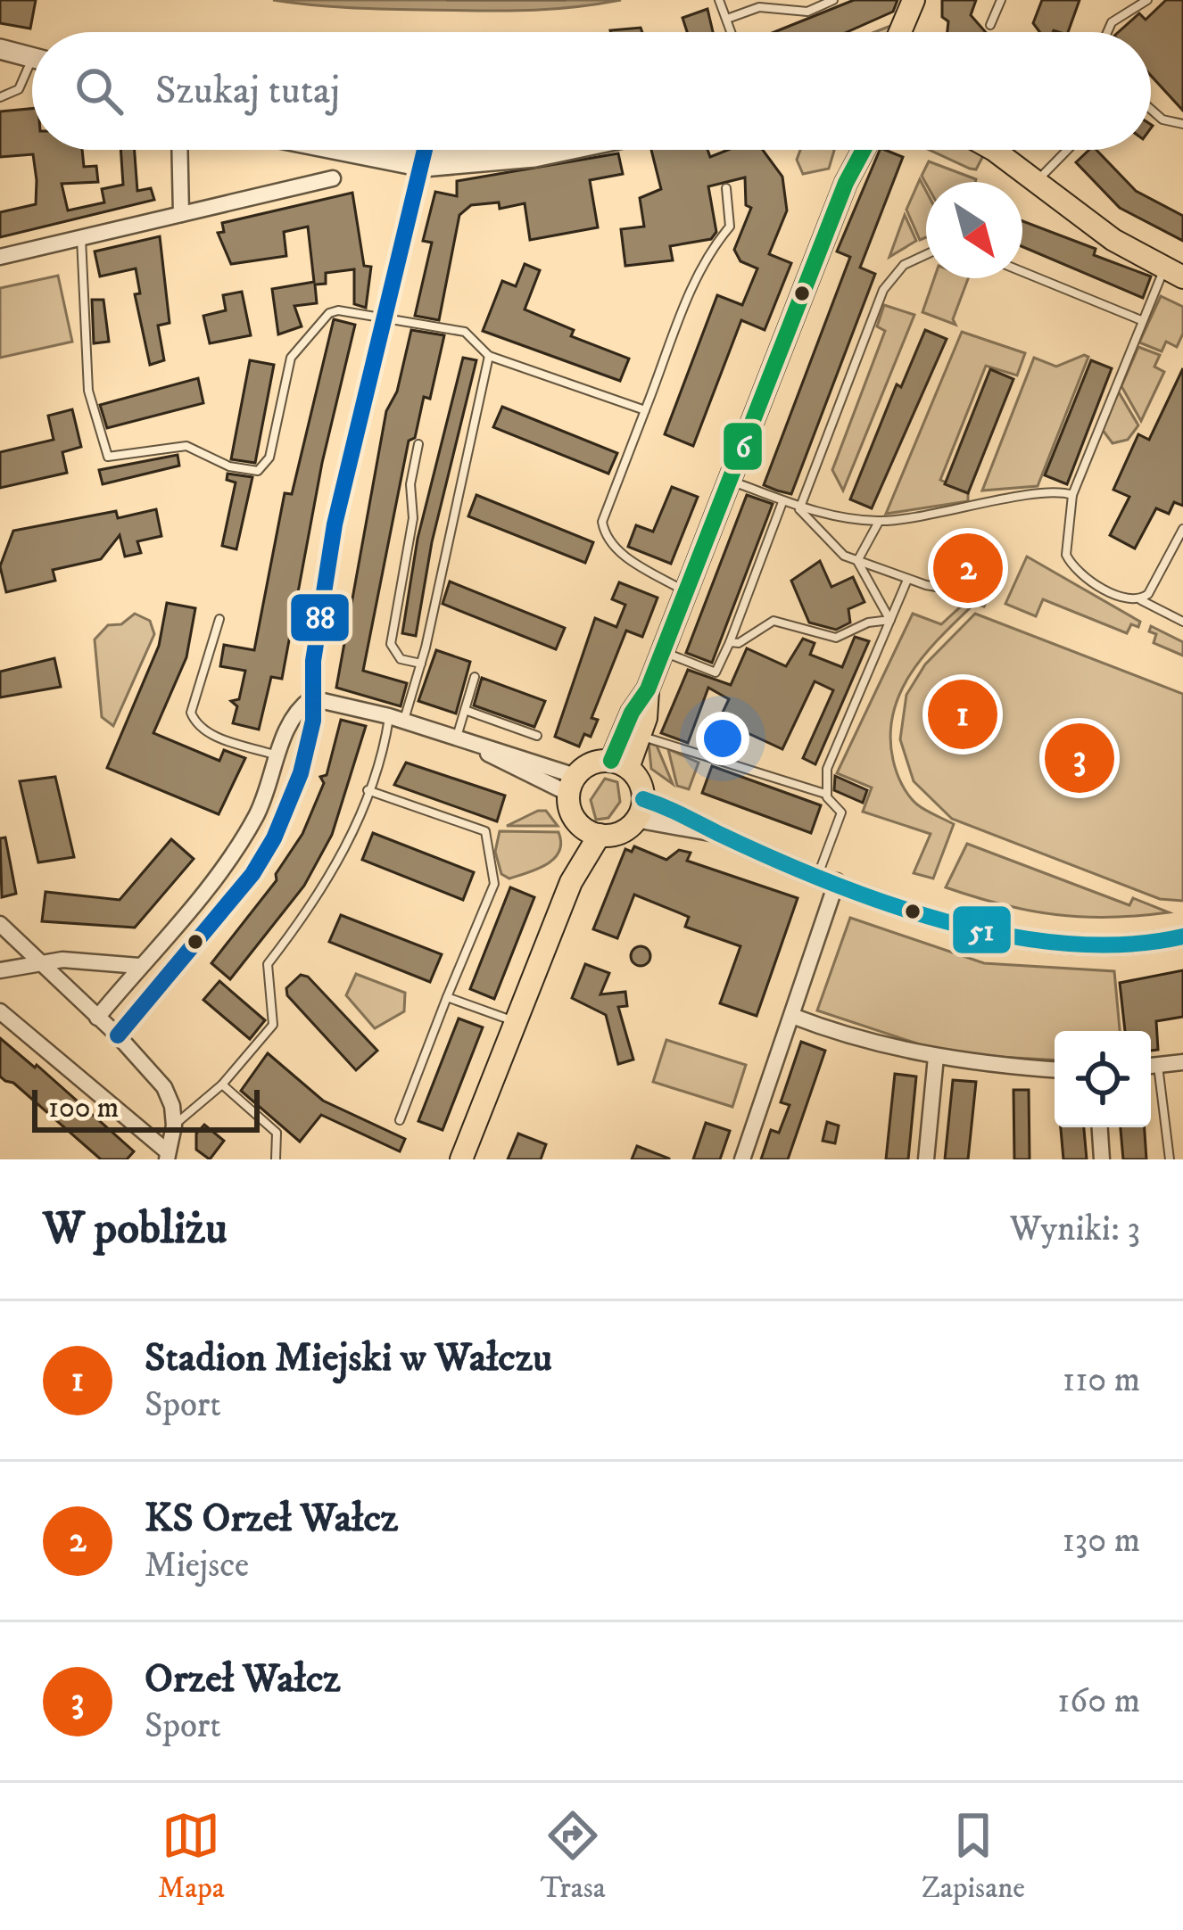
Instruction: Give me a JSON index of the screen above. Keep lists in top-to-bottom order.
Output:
{
  "lines": ["transit line 6", "transit line 88", "transit line 51"],
  "scale_bar": "100 m",
  "north": "bottom right",
  "page": {
    "search": "Szukaj tutaj",
    "pins": ["2", "1", "3"],
    "scale": "100 m",
    "heading": ["W pobliżu", "Wyniki: 3"],
    "list": [
      {
        "mark": "1",
        "name": "Stadion Miejski w Wałczu",
        "note": "Sport",
        "value": "110 m"
      },
      {
        "mark": "2",
        "name": "KS Orzeł Wałcz",
        "note": "Miejsce",
        "value": "130 m"
      },
      {
        "mark": "3",
        "name": "Orzeł Wałcz",
        "note": "Sport",
        "value": "160 m"
      }
    ],
    "nav": ["Mapa", "Trasa", "Zapisane"]
  }
}
